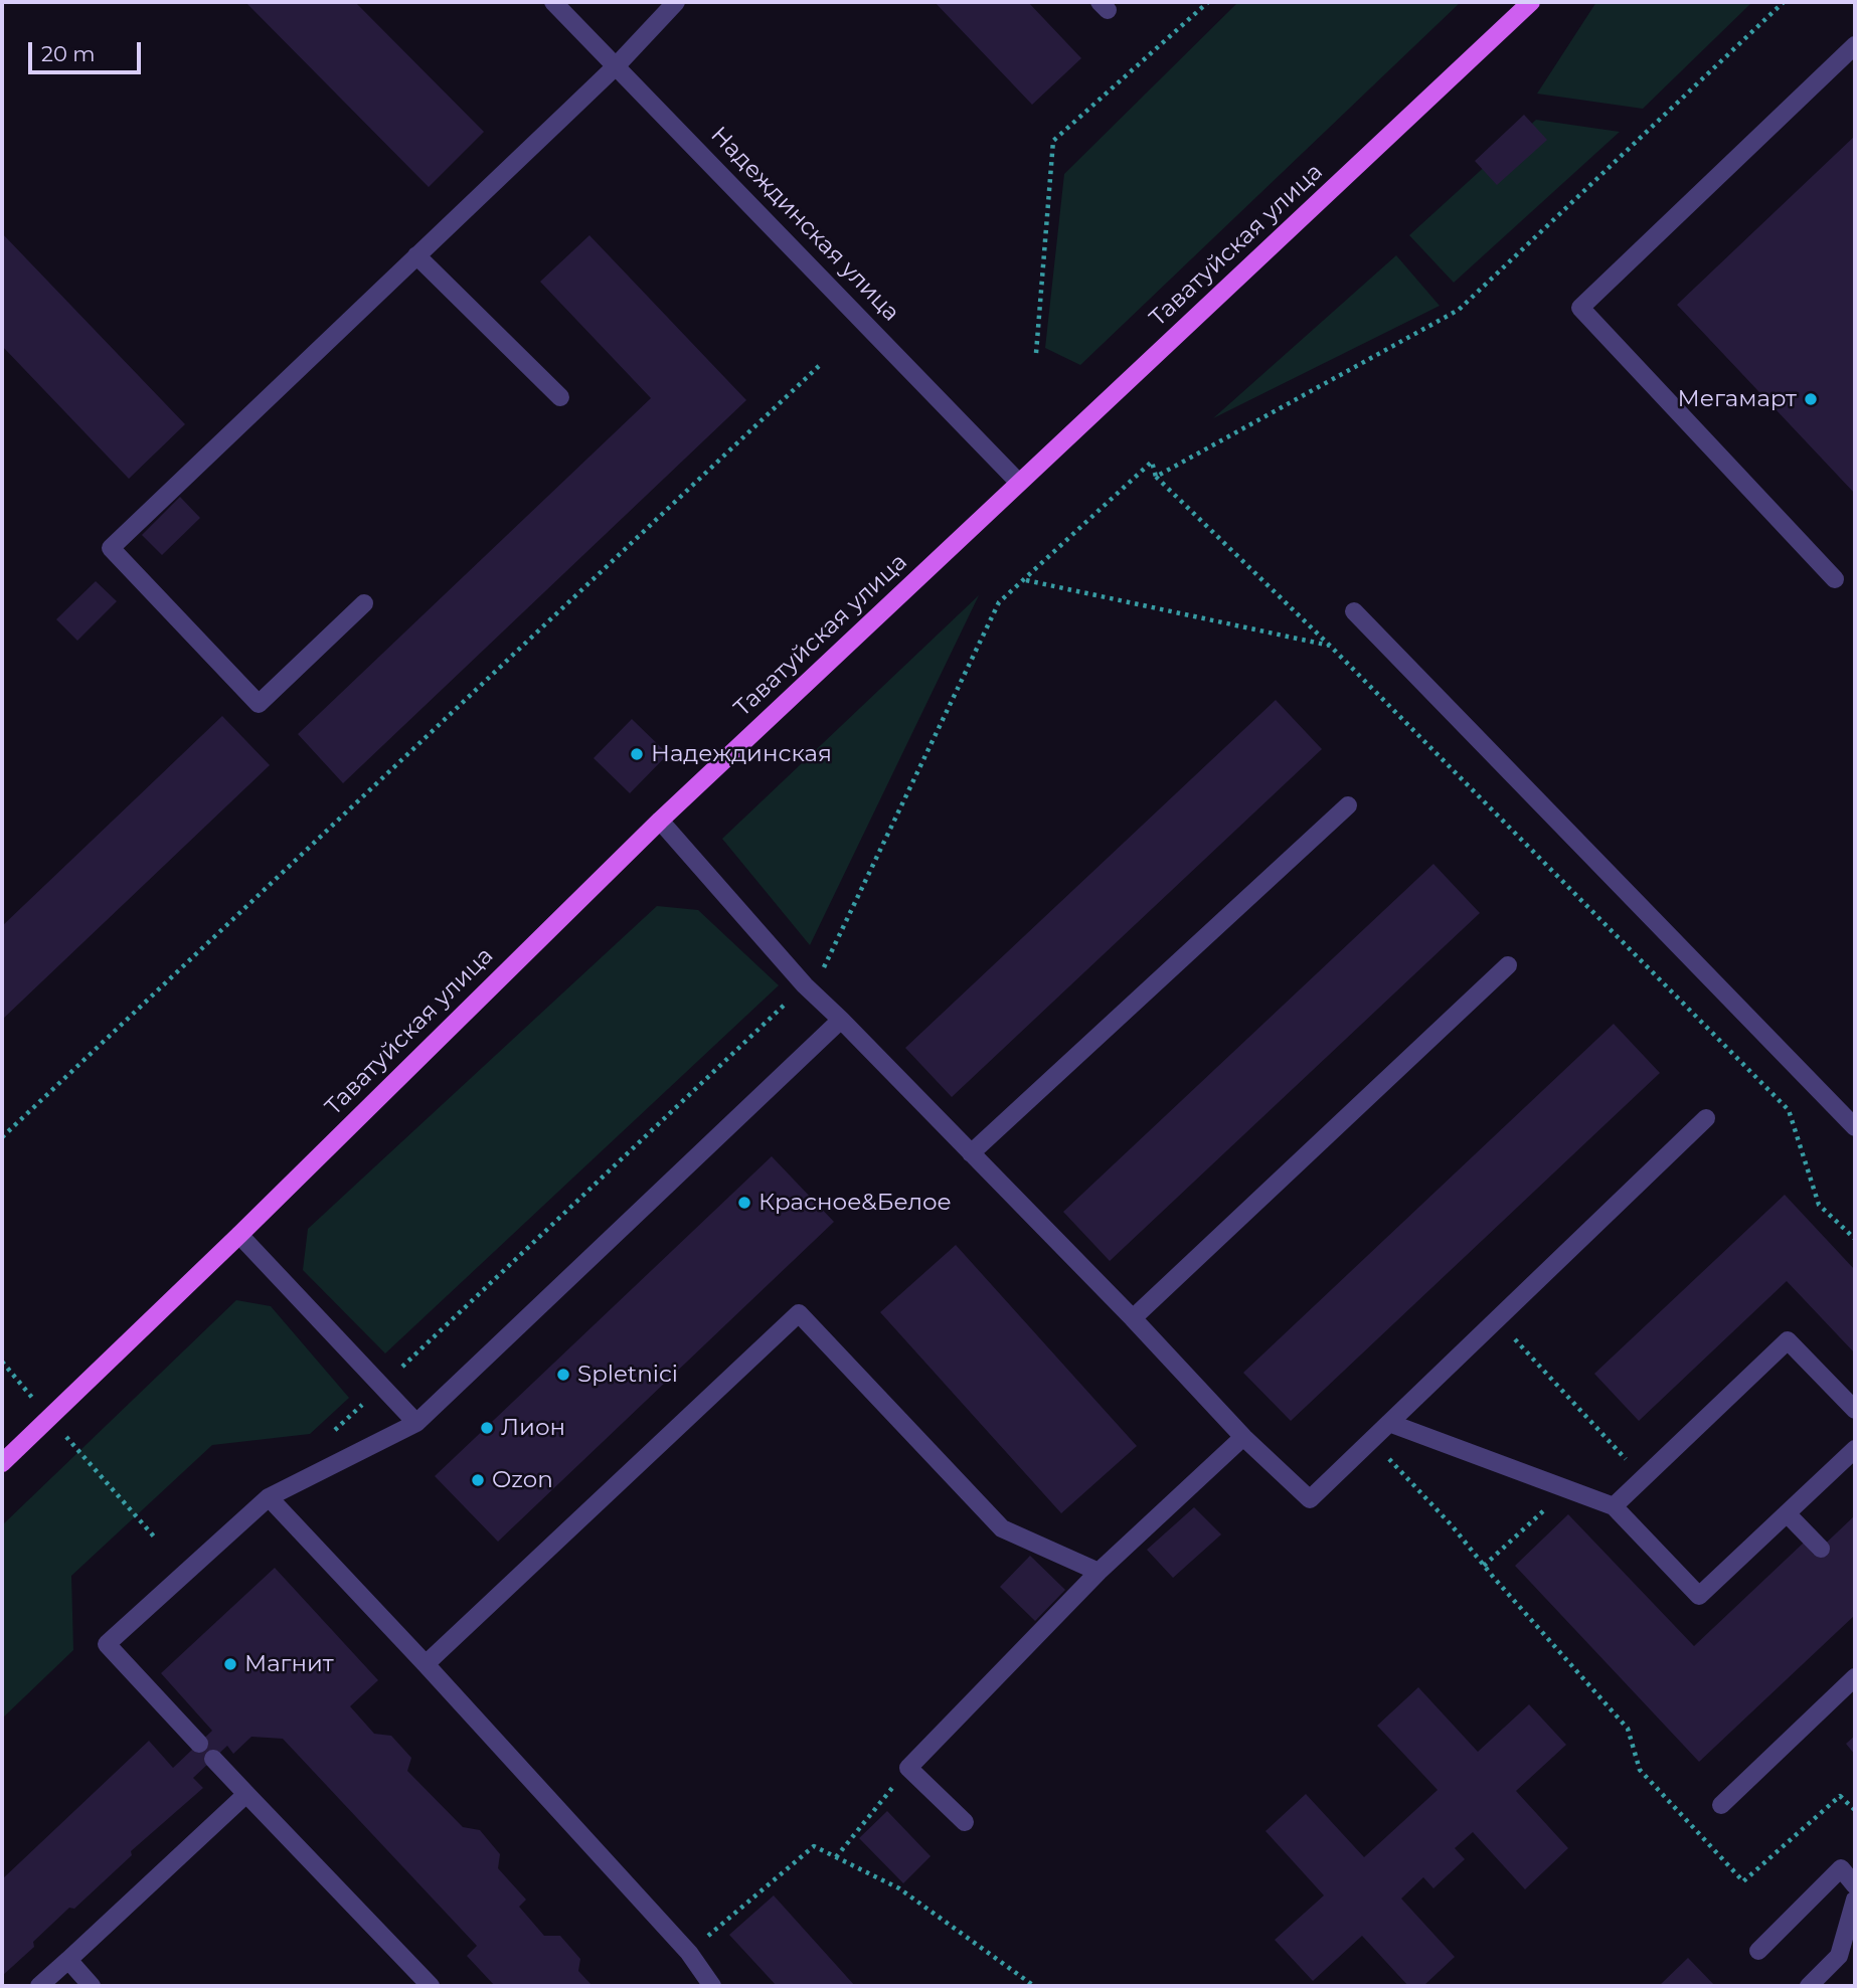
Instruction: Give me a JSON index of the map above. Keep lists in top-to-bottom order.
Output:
{
  "streets": {
    "main road": ["Таватуйская улица"],
    "street": ["Надеждинская улица"]
  },
  "crossings": [
    ["Надеждинская улица", "Таватуйская улица"]
  ],
  "places": [
    "Мегамарт",
    "Надеждинская",
    "Красное&Белое",
    "Spletnici",
    "Лион",
    "Ozon",
    "Магнит"
  ],
  "scale_bar": "20 m"
}
